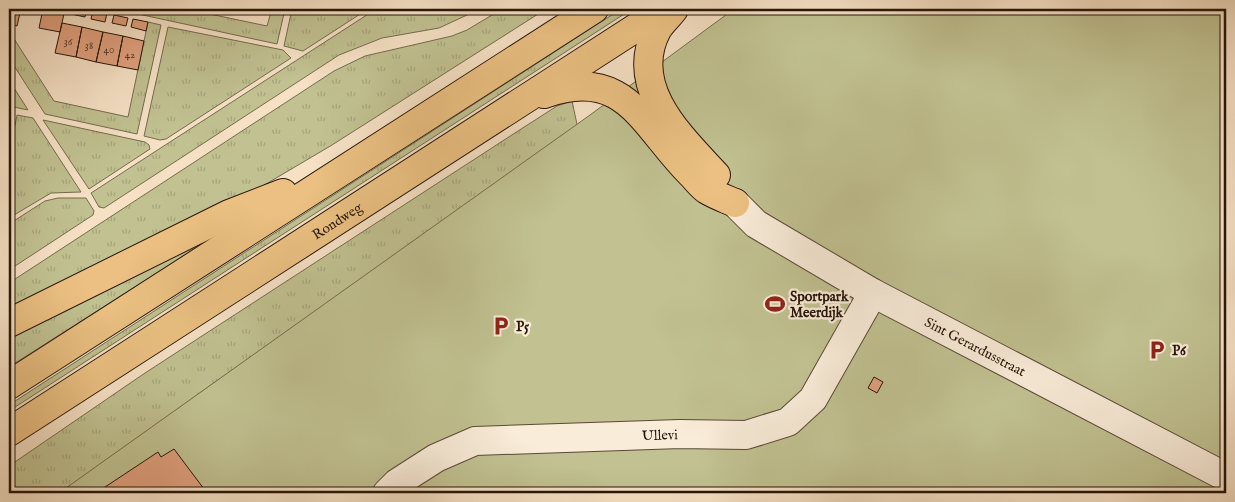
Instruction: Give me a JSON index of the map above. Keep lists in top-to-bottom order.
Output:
{
  "streets": {
    "main road": ["Rondweg"],
    "street": ["Sint Gerardusstraat", "Ullevi"]
  },
  "crossings": [
    ["Sint Gerardusstraat", "Ullevi"]
  ],
  "places": {
    "sports": ["Sportpark Meerdijk"],
    "parking": ["P5", "P6"]
  },
  "house_numbers": [
    "36",
    "38",
    "40",
    "42"
  ]
}
